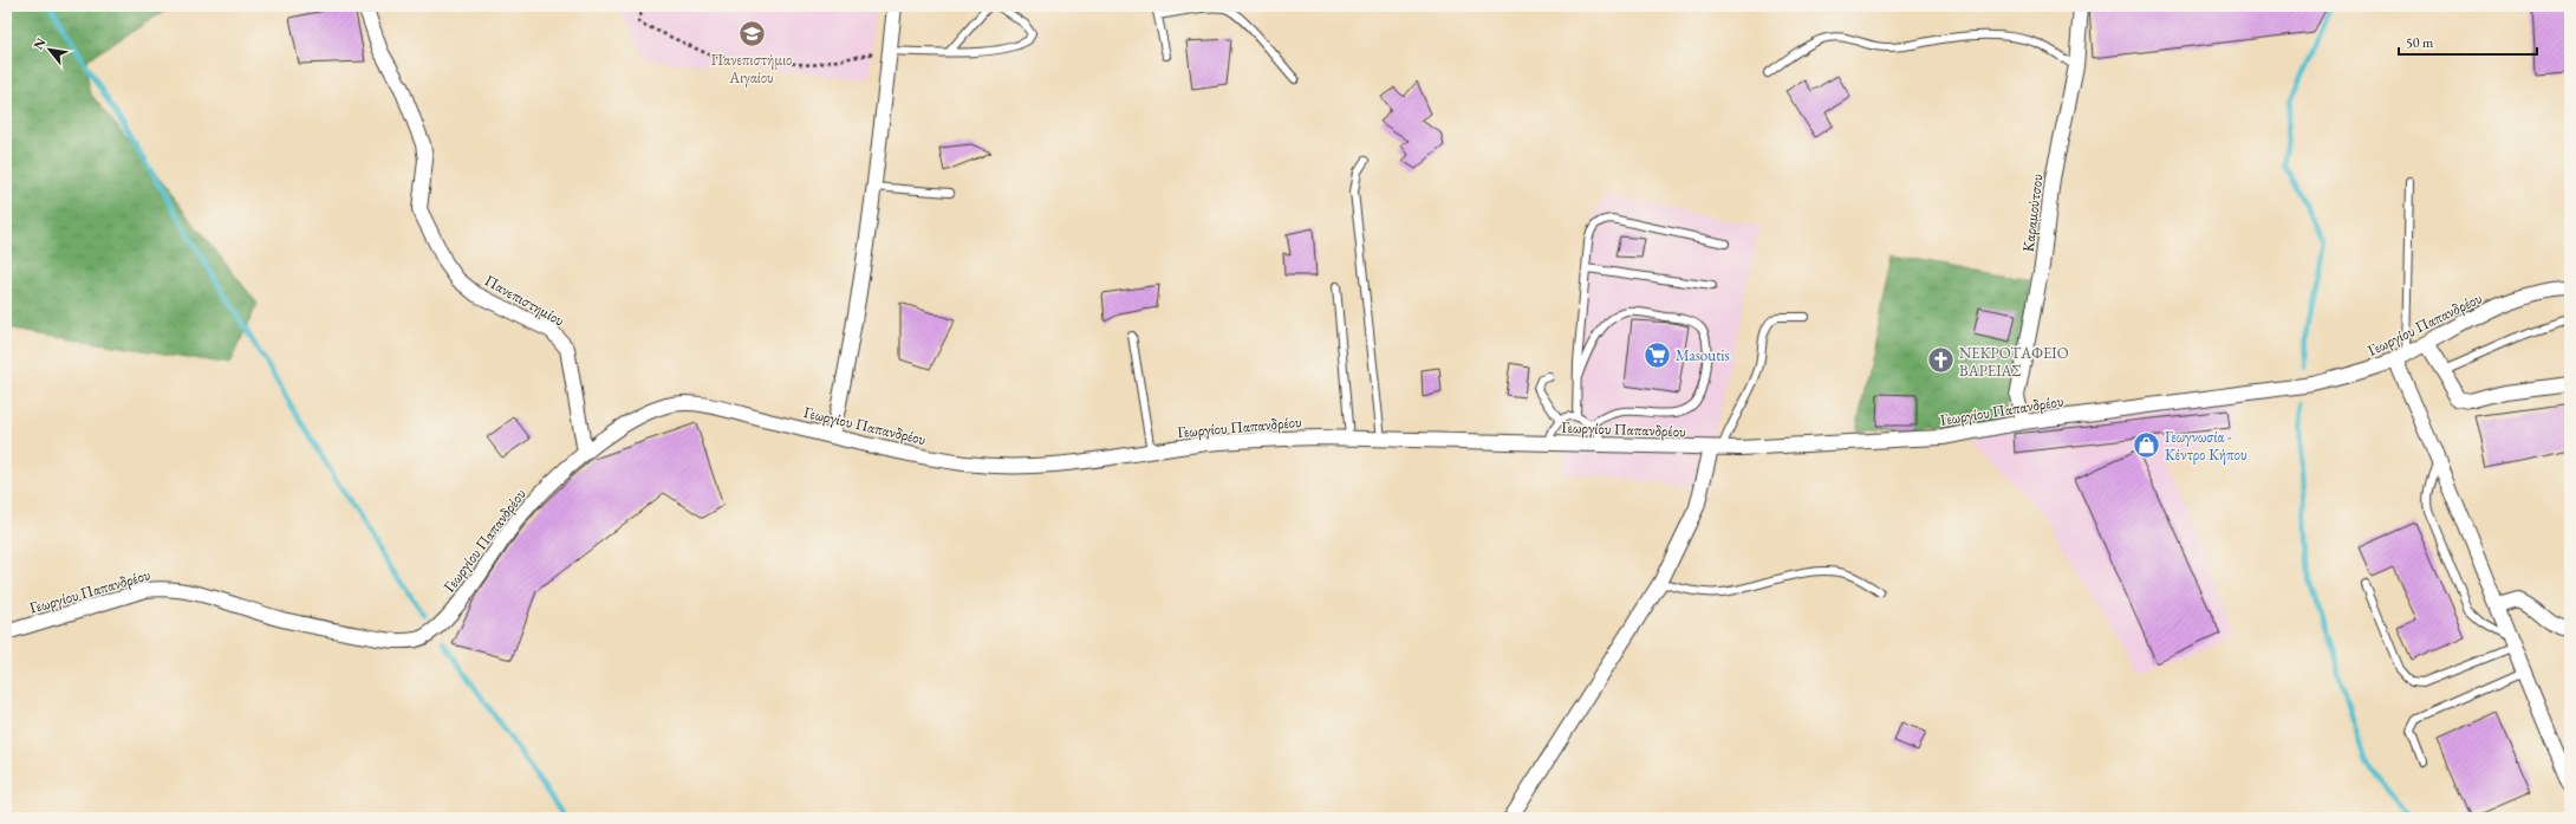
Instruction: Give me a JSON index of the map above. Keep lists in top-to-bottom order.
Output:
{
  "streets": {
    "street": ["Καραμούτσου", "Πανεπιστημίου", "Γεωργίου Παπανδρέου"]
  },
  "crossings": [
    ["Καραμούτσου", "Γεωργίου Παπανδρέου"],
    ["Πανεπιστημίου", "Γεωργίου Παπανδρέου"]
  ],
  "places": {
    "school or university": ["Πανεπιστήμιο Αιγαίου"],
    "supermarket": ["Masoutis"],
    "church": ["ΝΕΚΡΟΤΑΦΕΙΟ ΒΑΡΕΙΑΣ"],
    "shop": ["Γεωγνωσία - Κέντρο Κήπου"]
  },
  "scale_bar": "50 m",
  "north": "top left"
}
